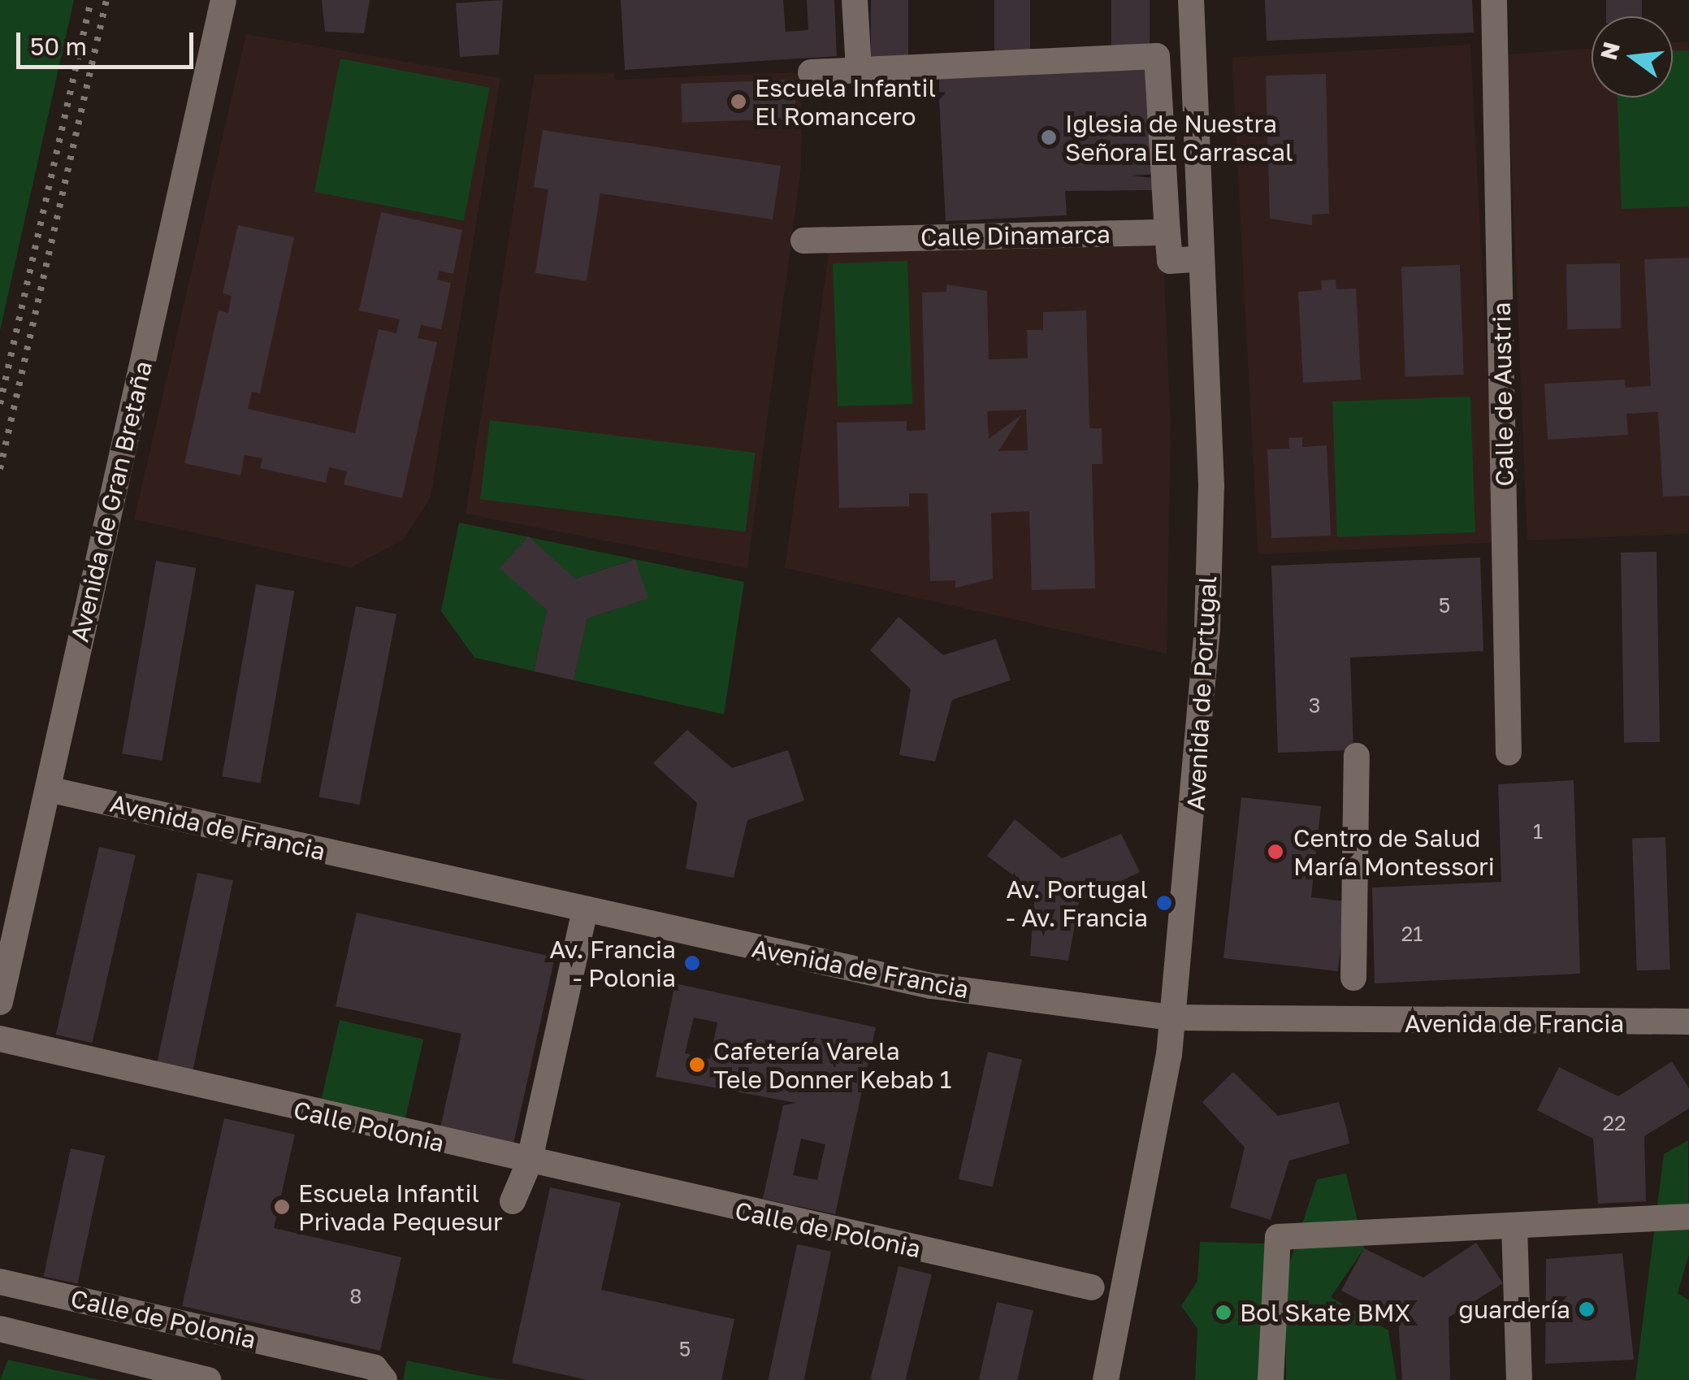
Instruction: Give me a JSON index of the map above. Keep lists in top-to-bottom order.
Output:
{
  "streets": {
    "street": [
      "Calle Dinamarca",
      "Calle de Austria",
      "Avenida de Gran Bretaña",
      "Avenida de Portugal",
      "Avenida de Francia",
      "Calle Polonia",
      "Calle de Polonia"
    ]
  },
  "crossings": [
    ["Avenida de Gran Bretaña", "Avenida de Francia"],
    ["Avenida de Portugal", "Avenida de Francia"],
    ["Calle Polonia", "Calle de Polonia"]
  ],
  "places": [
    "Escuela Infantil El Romancero",
    "Iglesia de Nuestra Señora El Carrascal",
    "Centro de Salud María Montessori",
    "Av. Portugal - Av. Francia",
    "Av. Francia - Polonia",
    "Cafetería Varela Tele Donner Kebab 1",
    "Escuela Infantil Privada Pequesur",
    "guardería",
    "Bol Skate BMX"
  ],
  "house_numbers": [
    "5",
    "3",
    "1",
    "21",
    "22",
    "8",
    "5"
  ],
  "scale_bar": "50 m",
  "north": "left"
}
